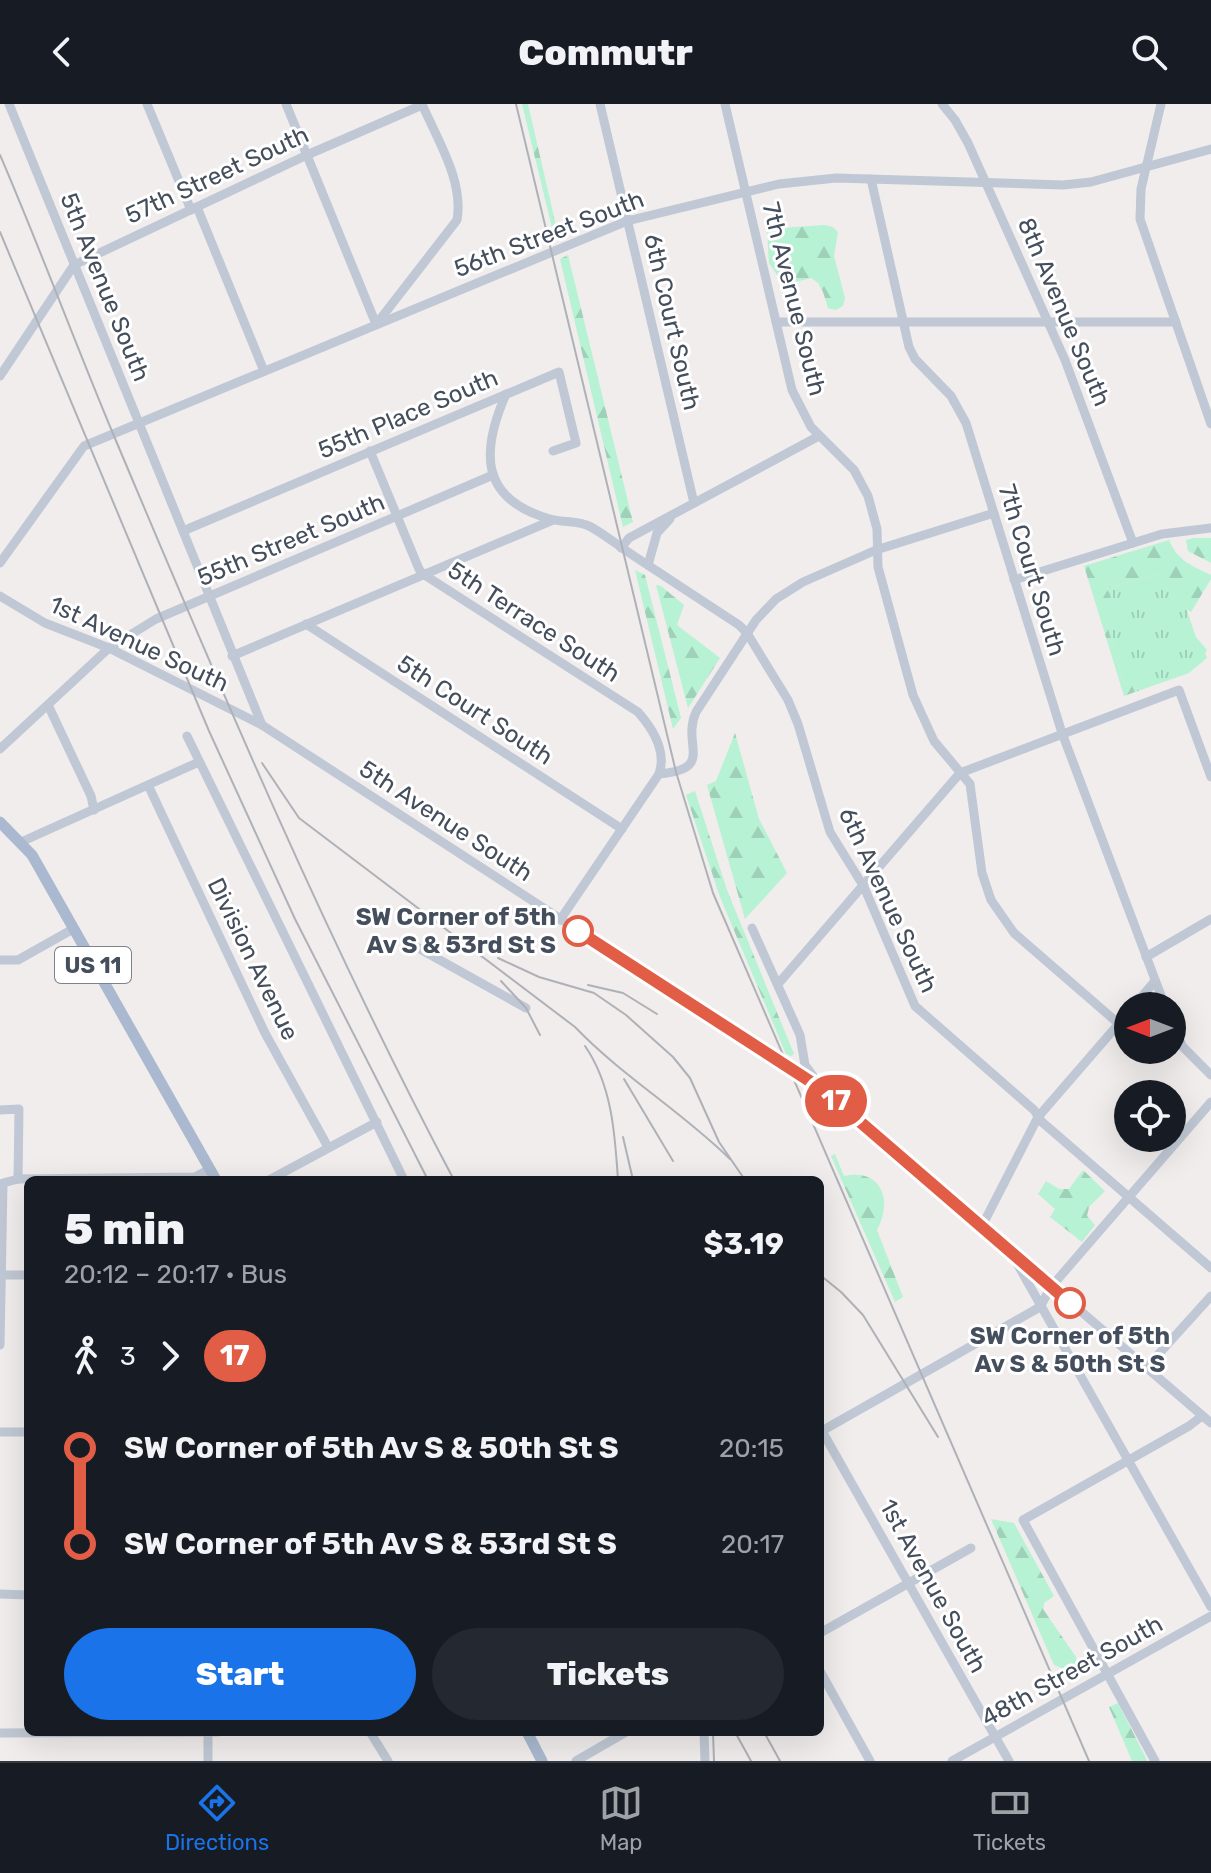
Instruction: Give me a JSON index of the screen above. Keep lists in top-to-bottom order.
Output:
{
  "streets": {
    "main road": ["US 11"],
    "street": [
      "57th Street South",
      "56th Street South",
      "5th Avenue South",
      "7th Avenue South",
      "8th Avenue South",
      "6th Court South",
      "55th Place South",
      "55th Street South",
      "7th Court South",
      "5th Terrace South",
      "1st Avenue South",
      "5th Court South",
      "6th Avenue South",
      "Division Avenue",
      "48th Street South"
    ]
  },
  "crossings": [
    ["57th Street South", "5th Avenue South"],
    ["56th Street South", "5th Avenue South"],
    ["56th Street South", "7th Avenue South"],
    ["56th Street South", "8th Avenue South"],
    ["56th Street South", "6th Court South"],
    ["56th Street South", "7th Court South"],
    ["5th Avenue South", "55th Place South"],
    ["5th Avenue South", "55th Street South"],
    ["5th Avenue South", "1st Avenue South"],
    ["55th Place South", "5th Terrace South"],
    ["55th Street South", "5th Terrace South"],
    ["55th Street South", "1st Avenue South"],
    ["55th Street South", "6th Avenue South"],
    ["1st Avenue South", "48th Street South"]
  ],
  "places": ["SW Corner of 5th Av S & 53rd St S", "SW Corner of 5th Av S & 50th St S"],
  "lines": ["bus line 17"],
  "north": "left",
  "page": {
    "header": "Commutr",
    "on_map": "17",
    "heading": ["5 min", "20:12 – 20:17 · Bus", "$3.19"],
    "legs": ["3", "17"],
    "list": [
      {
        "name": "SW Corner of 5th Av S & 50th St S",
        "value": "20:15"
      },
      {
        "name": "SW Corner of 5th Av S & 53rd St S",
        "value": "20:17"
      }
    ],
    "buttons": ["Start", "Tickets"],
    "tabs": ["Directions", "Map", "Tickets"]
  }
}
